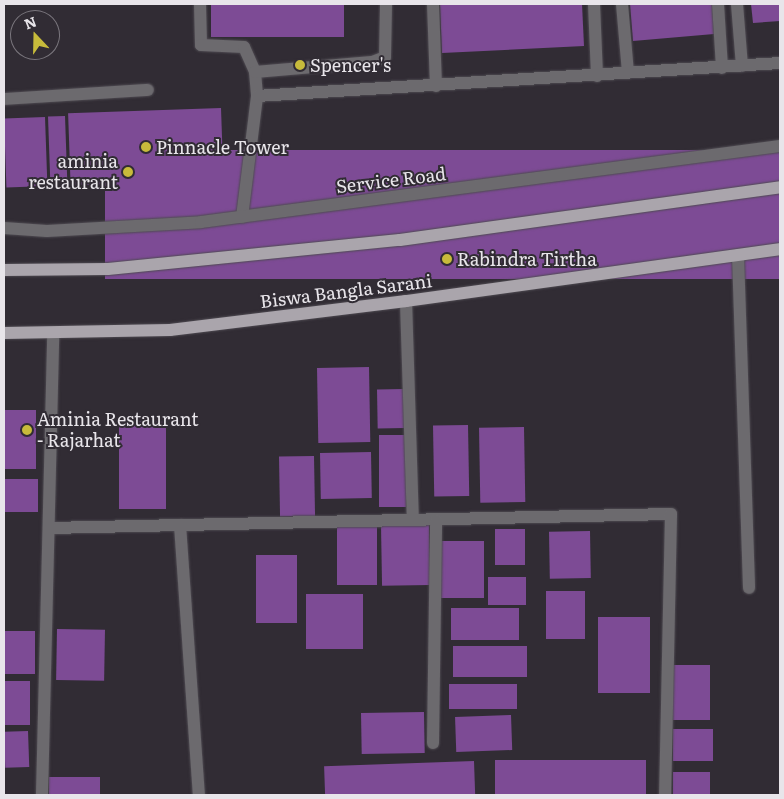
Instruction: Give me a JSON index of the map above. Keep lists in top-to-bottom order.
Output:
{
  "streets": {
    "main road": ["Biswa Bangla Sarani"],
    "street": ["Service Road"]
  },
  "places": [
    "Spencer's",
    "Pinnacle Tower",
    "aminia restaurant",
    "Rabindra Tirtha",
    "Aminia Restaurant - Rajarhat"
  ],
  "north": "top"
}
